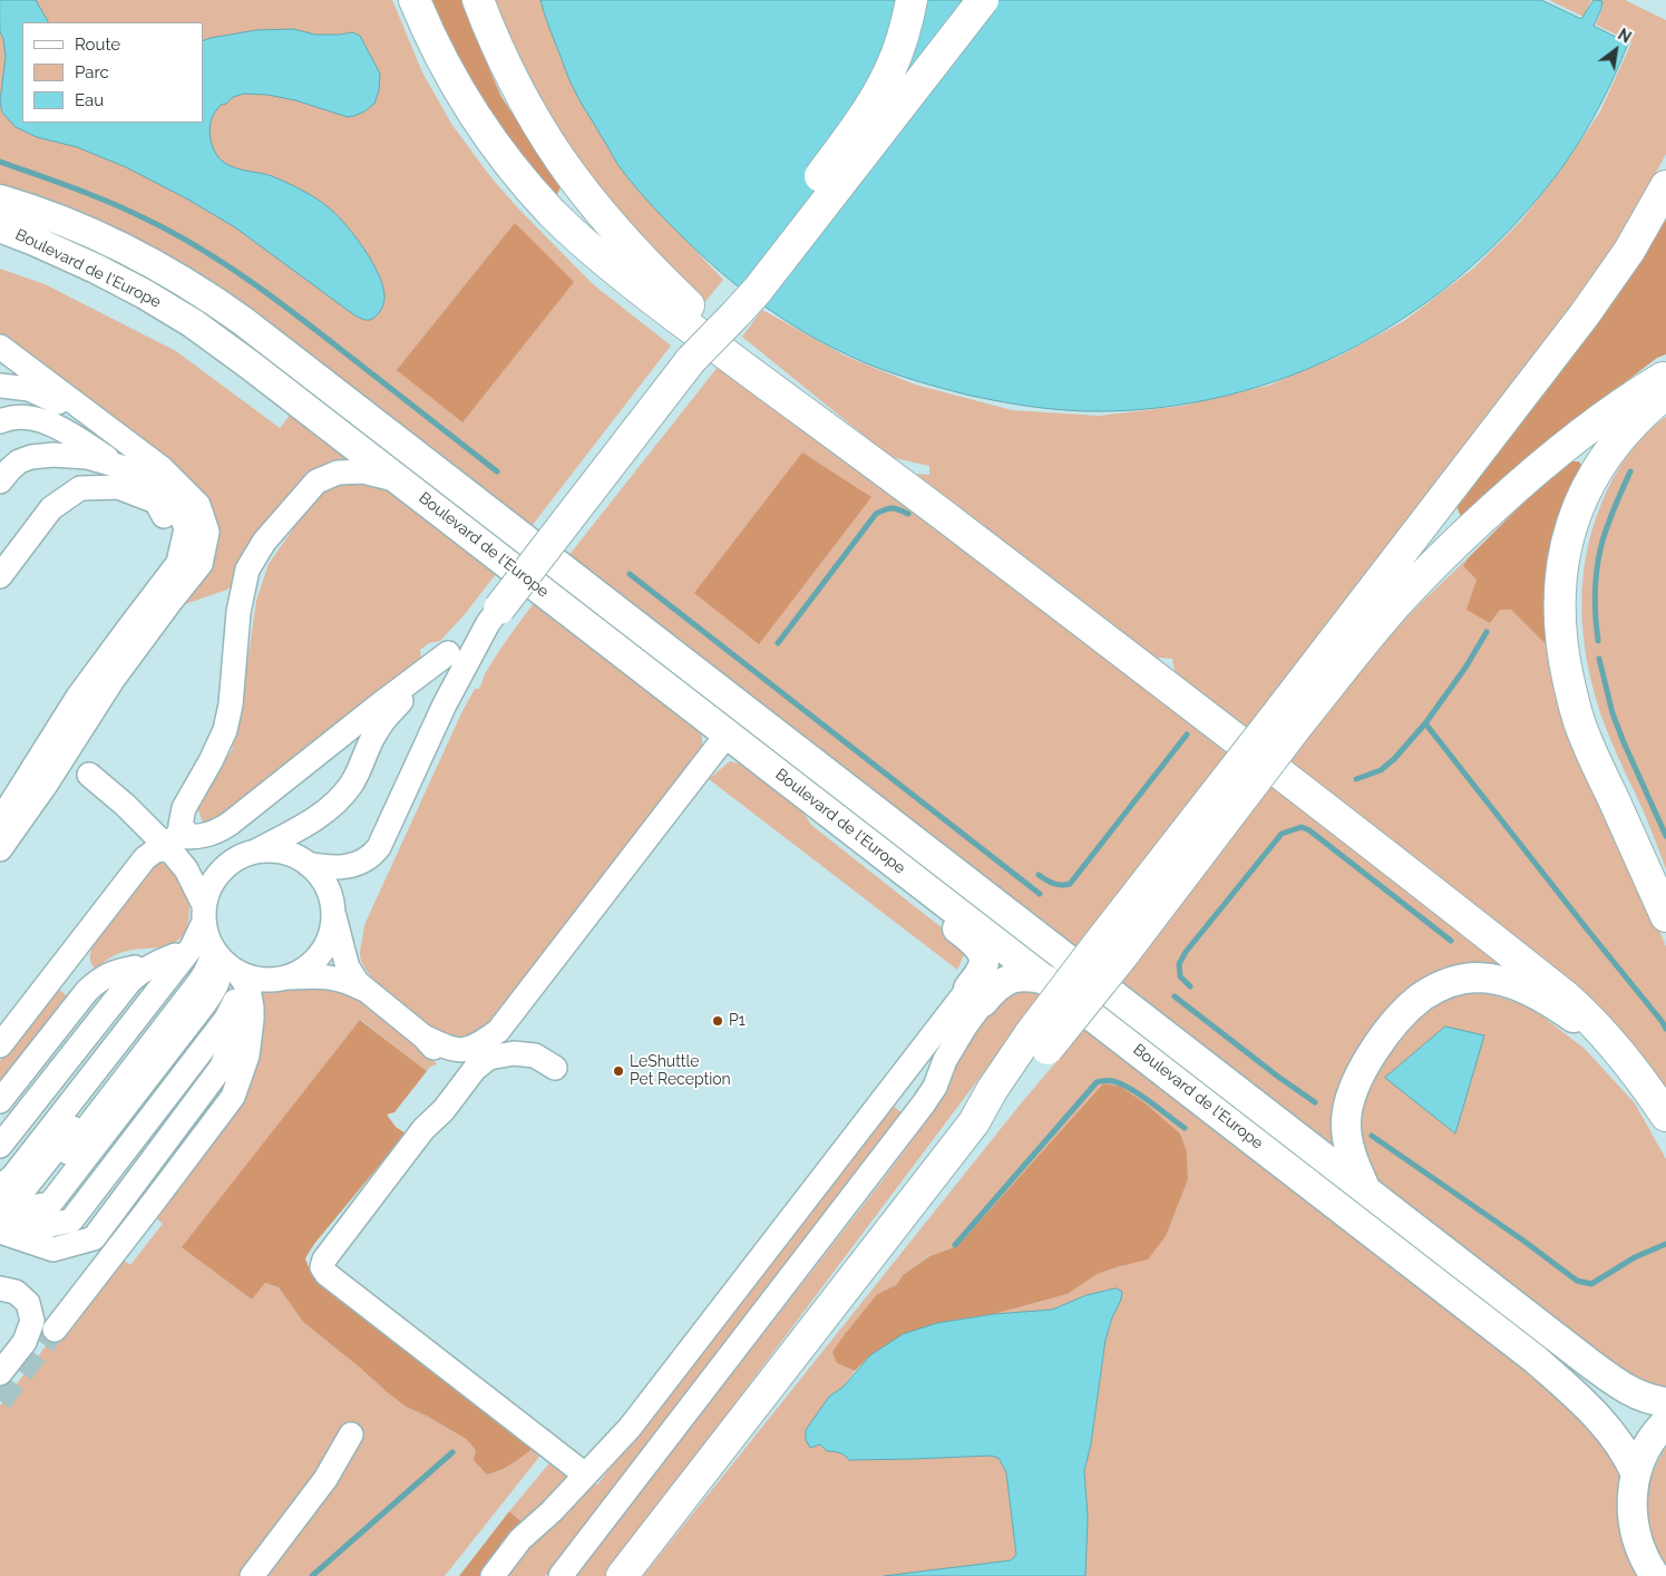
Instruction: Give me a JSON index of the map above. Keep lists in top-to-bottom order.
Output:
{
  "streets": {
    "main road": ["Boulevard de l'Europe"]
  },
  "places": ["P1", "LeShuttle Pet Reception"],
  "legend": ["Route", "Parc", "Eau"],
  "north": "top right"
}
